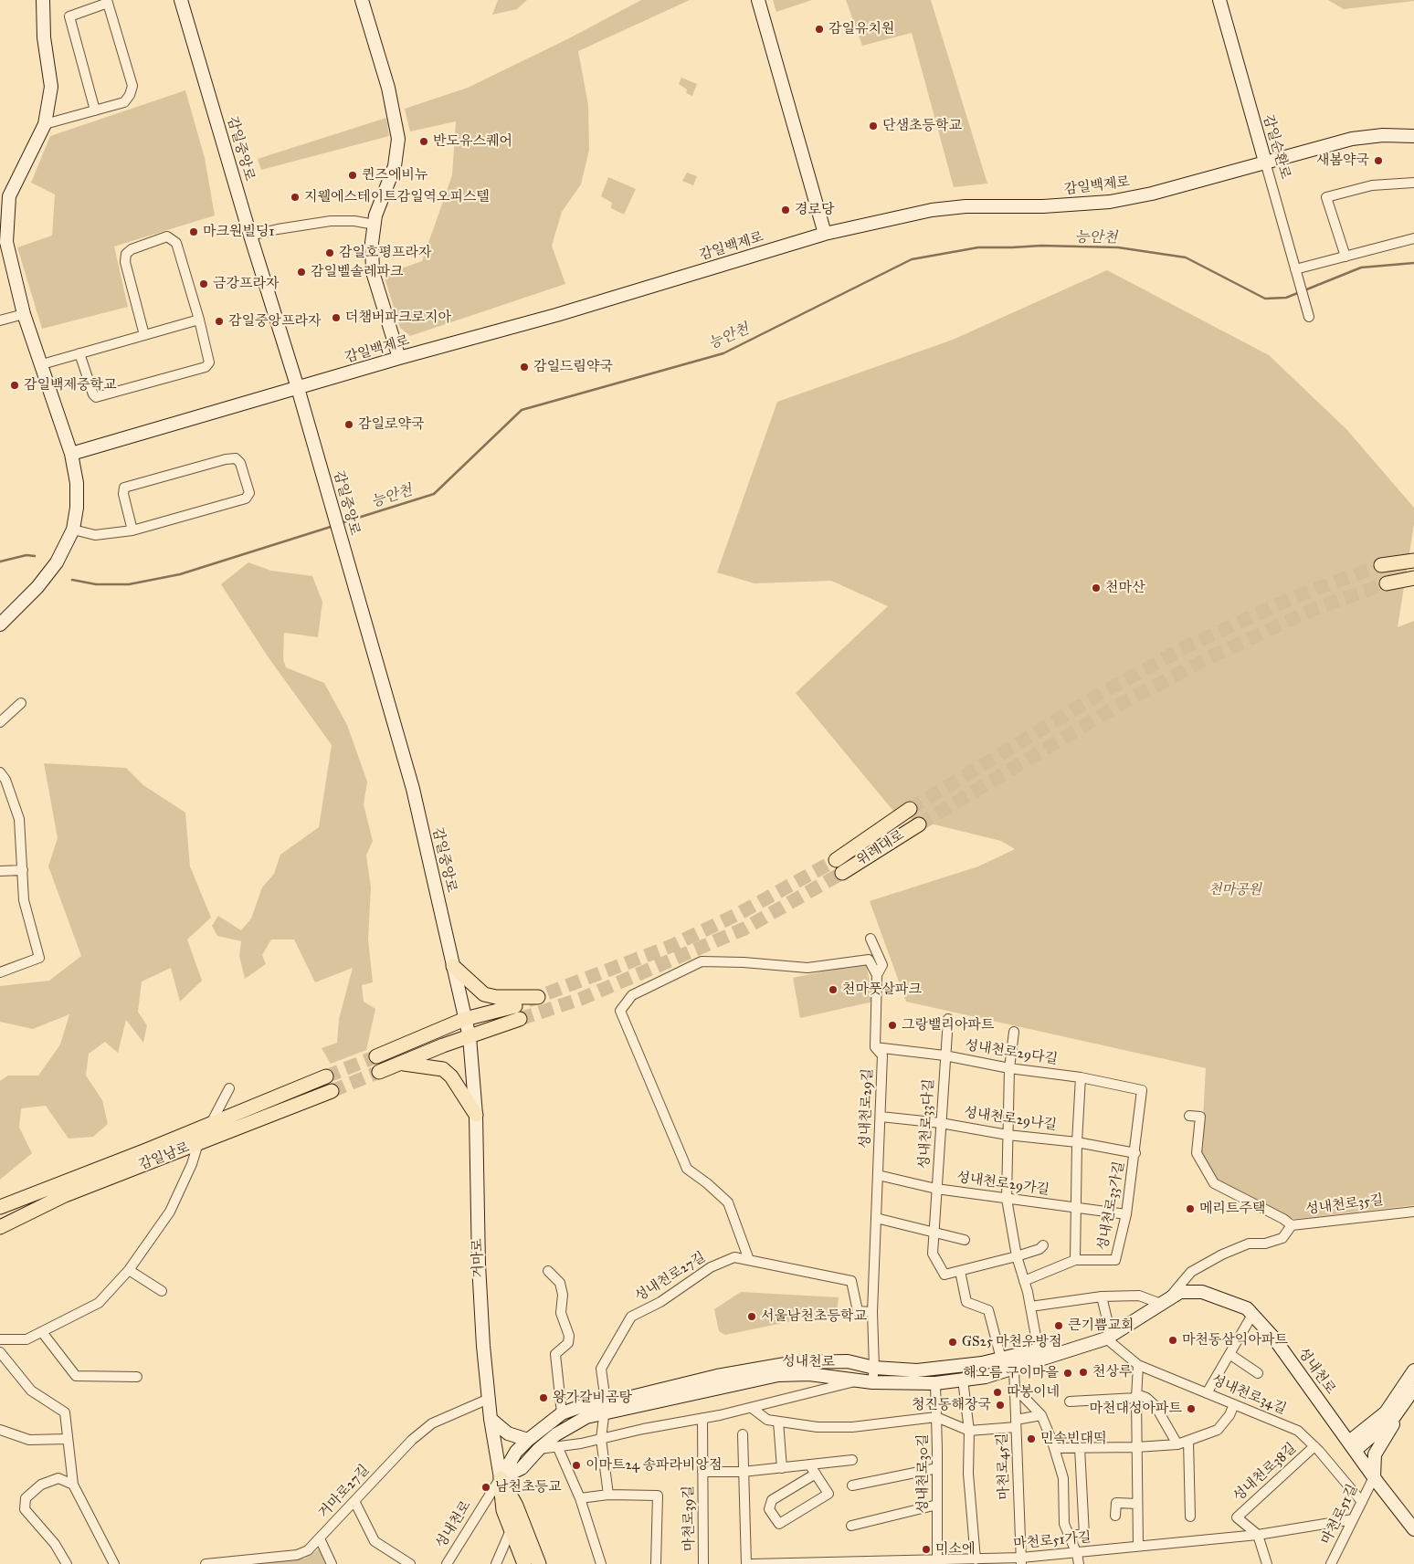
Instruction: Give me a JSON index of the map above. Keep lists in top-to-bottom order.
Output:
{
  "streets": {
    "main road": [
      "감일순환로",
      "감일중앙로",
      "감일백제로",
      "위례대로",
      "감일남로",
      "거마로",
      "성내천로"
    ],
    "street": [
      "성내천로29다길",
      "성내천로29길",
      "성내천로29나길",
      "성내천로33다길",
      "성내천로29가길",
      "성내천로35길",
      "성내천로33가길",
      "성내천로27길",
      "성내천로34길",
      "마천로45길",
      "성내천로38길",
      "성내천로30길",
      "거마로27길",
      "마천로51길",
      "마천로39길",
      "마천로51가길"
    ]
  },
  "crossings": [
    ["감일순환로", "감일백제로"],
    ["감일중앙로", "감일백제로"],
    ["감일중앙로", "거마로"],
    ["성내천로29다길", "성내천로29길"],
    ["성내천로29다길", "성내천로33다길"],
    ["성내천로29다길", "성내천로33가길"],
    ["성내천로29길", "성내천로29나길"],
    ["성내천로29길", "성내천로29가길"],
    ["성내천로29길", "성내천로27길"],
    ["성내천로29길", "성내천로"],
    ["성내천로29나길", "성내천로33다길"],
    ["성내천로29나길", "성내천로33가길"],
    ["성내천로33다길", "성내천로29가길"],
    ["성내천로29가길", "성내천로33가길"],
    ["성내천로35길", "성내천로"],
    ["거마로", "성내천로"],
    ["거마로", "거마로27길"],
    ["성내천로27길", "성내천로"],
    ["성내천로", "성내천로34길"],
    ["성내천로", "마천로45길"],
    ["성내천로", "성내천로30길"],
    ["성내천로", "마천로51길"],
    ["성내천로34길", "성내천로38길"],
    ["성내천로34길", "마천로51길"],
    ["마천로45길", "마천로51가길"],
    ["성내천로38길", "마천로51가길"],
    ["성내천로30길", "마천로51가길"],
    ["마천로51길", "마천로51가길"]
  ],
  "water": ["능안천"],
  "parks": ["천마공원"],
  "places": [
    "감일유치원",
    "단샘초등학교",
    "반도유스퀘어",
    "새봄약국",
    "퀸즈에비뉴",
    "지웰에스테이트감일역오피스텔",
    "경로당",
    "마크원빌딩1",
    "감일호평프라자",
    "감일벨솔레파크",
    "금강프라자",
    "더챔버파크로지아",
    "감일중앙프라자",
    "감일드림약국",
    "감일백제중학교",
    "감일로약국",
    "천마산",
    "천마풋살파크",
    "그랑밸리아파트",
    "메리트주택",
    "서울남천초등학교",
    "큰기쁨교회",
    "마천동삼익아파트",
    "GS25 마천우방점",
    "천상루",
    "해오름 구이마을",
    "따봉이네",
    "왕가갈비곰탕",
    "청진동해장국",
    "마천대성아파트",
    "민속빈대떡",
    "이마트24 송파라비앙점",
    "남천초등교",
    "미소에"
  ]
}
